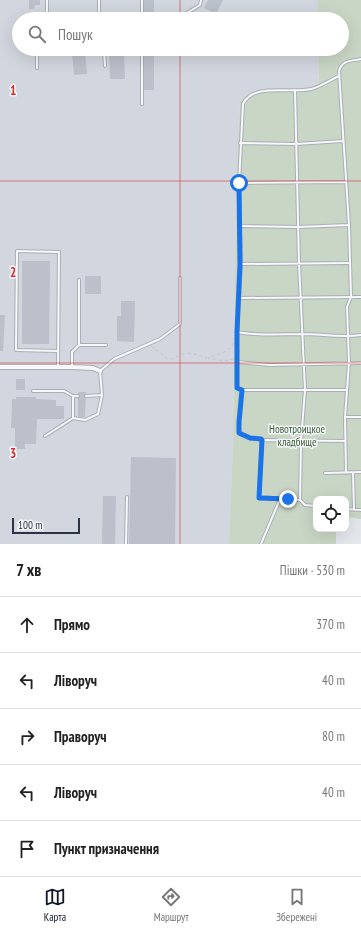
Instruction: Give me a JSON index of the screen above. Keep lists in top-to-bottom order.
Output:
{
  "parks": ["Новотроицкое кладбище"],
  "scale_bar": "100 m",
  "page": {
    "search": "Пошук",
    "scale": "100 m",
    "heading": ["7 хв", "Пішки · 530 m"],
    "list": [
      ["Прямо", "370 m"],
      ["Ліворуч", "40 m"],
      ["Праворуч", "80 m"],
      ["Ліворуч", "40 m"],
      "Пункт призначення"
    ],
    "nav": ["Карта", "Маршрут", "Збережені"]
  },
  "grid": {
    "rows": ["1", "2", "3"]
  }
}
